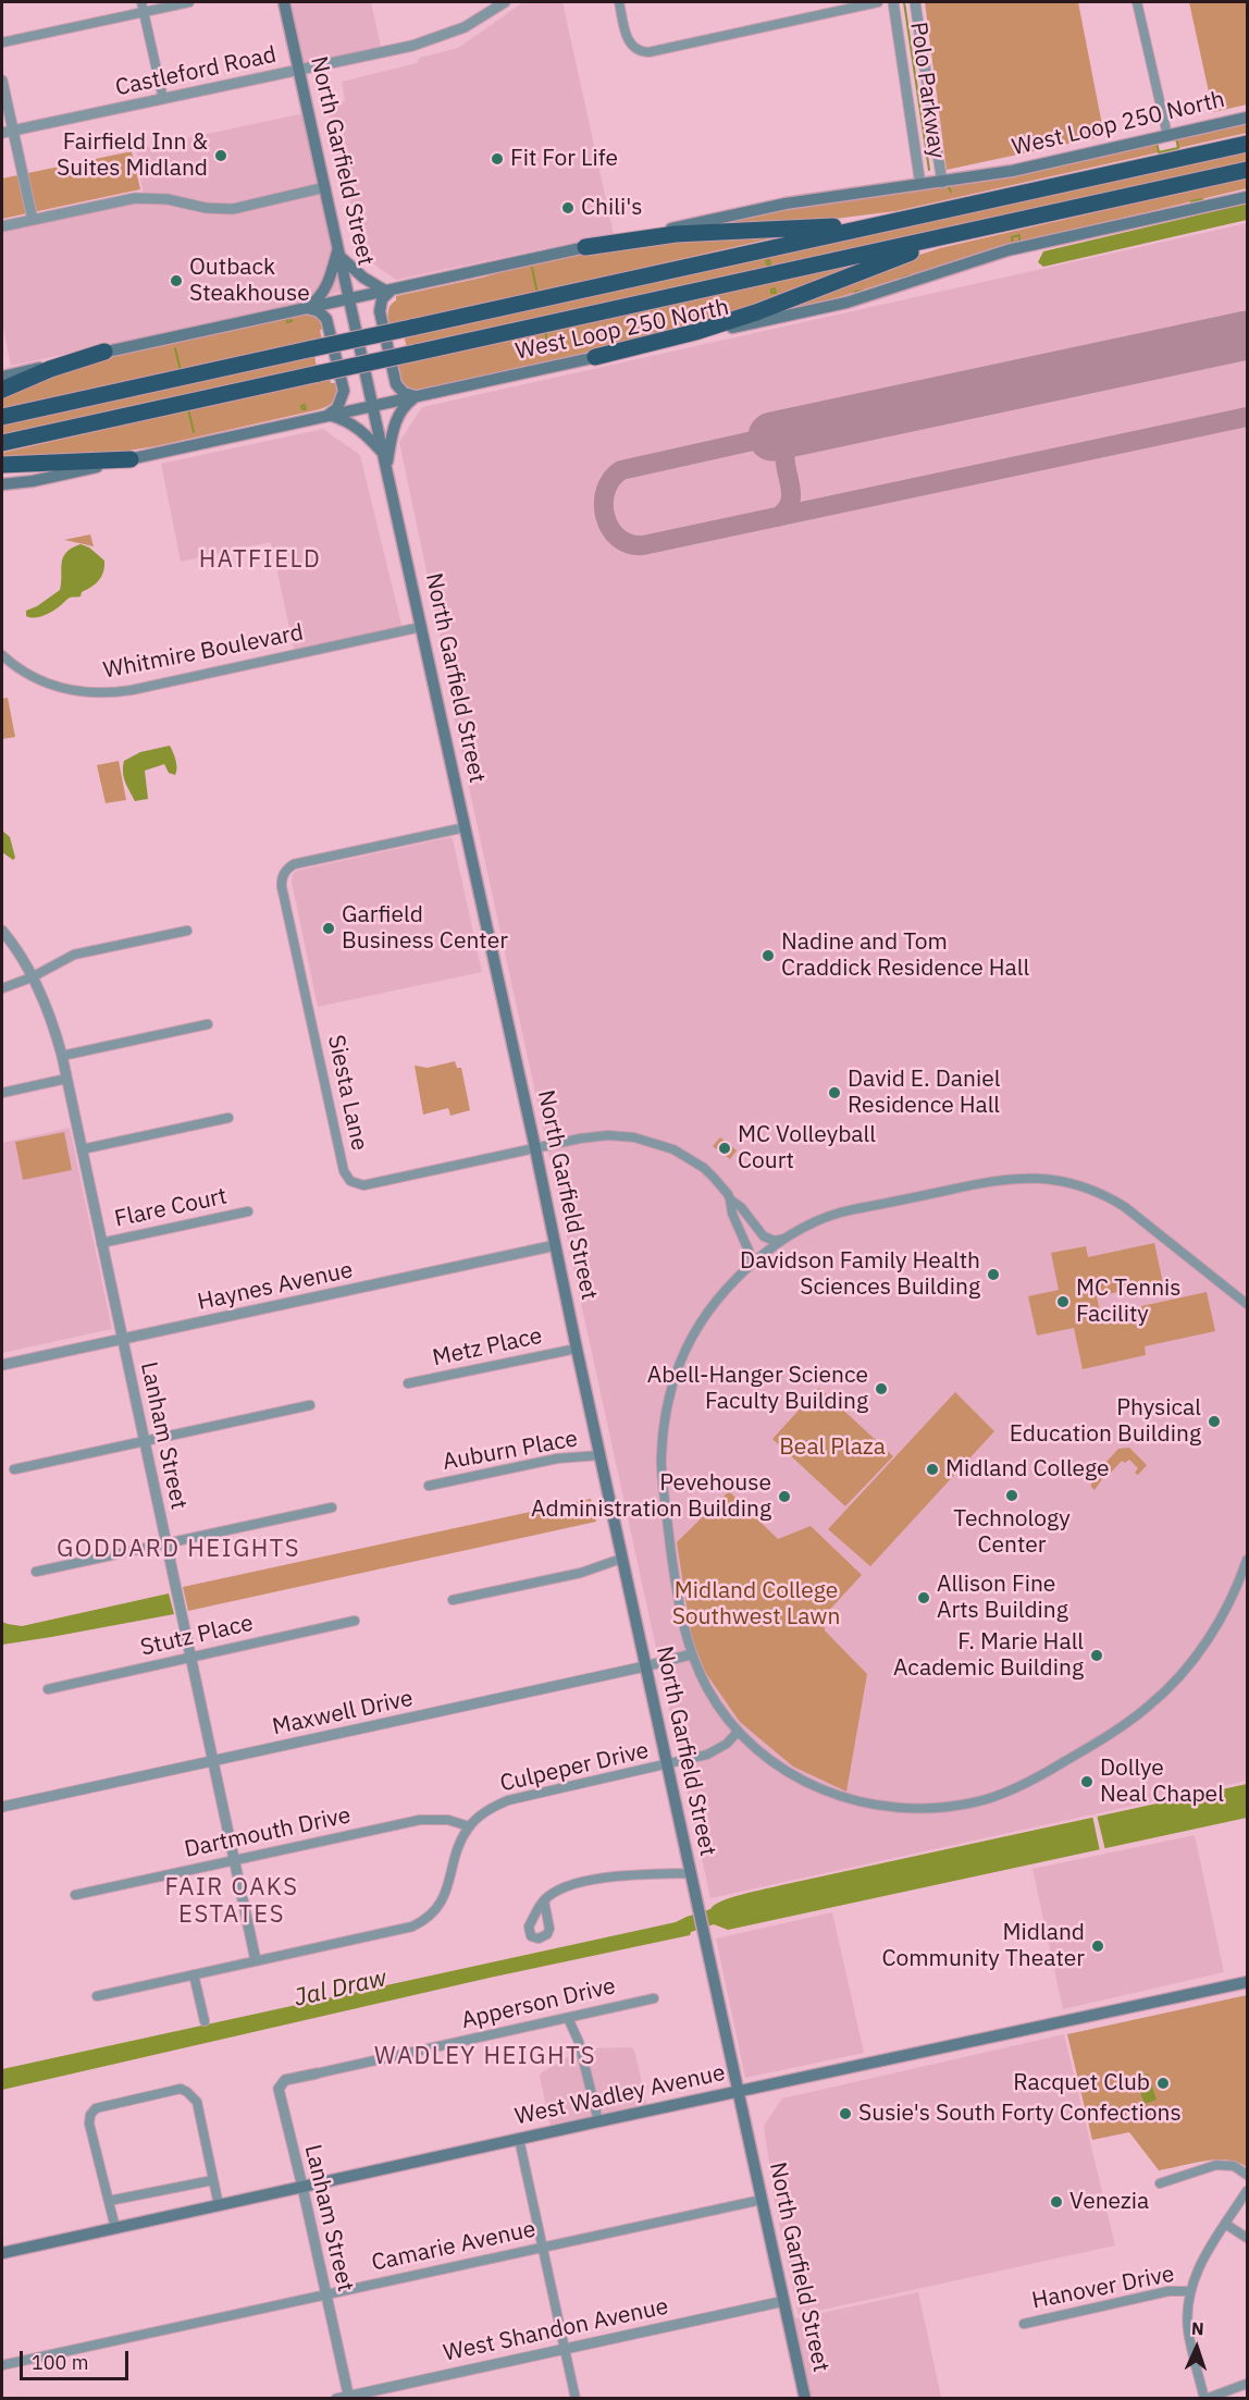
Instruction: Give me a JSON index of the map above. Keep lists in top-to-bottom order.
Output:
{
  "streets": {
    "main road": ["West Loop 250 North", "North Garfield Street", "West Wadley Avenue"],
    "street": [
      "Castleford Road",
      "Polo Parkway",
      "Whitmire Boulevard",
      "Siesta Lane",
      "Flare Court",
      "Haynes Avenue",
      "Metz Place",
      "Lanham Street",
      "Auburn Place",
      "Stutz Place",
      "Maxwell Drive",
      "Culpeper Drive",
      "Dartmouth Drive",
      "Apperson Drive",
      "Camarie Avenue",
      "Hanover Drive",
      "West Shandon Avenue"
    ]
  },
  "crossings": [
    ["Castleford Road", "North Garfield Street"],
    ["Polo Parkway", "West Loop 250 North"],
    ["West Loop 250 North", "North Garfield Street"],
    ["North Garfield Street", "Whitmire Boulevard"],
    ["North Garfield Street", "Siesta Lane"],
    ["North Garfield Street", "Haynes Avenue"],
    ["North Garfield Street", "Metz Place"],
    ["North Garfield Street", "Auburn Place"],
    ["North Garfield Street", "Maxwell Drive"],
    ["North Garfield Street", "Culpeper Drive"],
    ["North Garfield Street", "West Wadley Avenue"],
    ["North Garfield Street", "Camarie Avenue"],
    ["North Garfield Street", "West Shandon Avenue"],
    ["Flare Court", "Lanham Street"],
    ["Haynes Avenue", "Lanham Street"],
    ["Lanham Street", "Stutz Place"],
    ["Lanham Street", "Maxwell Drive"],
    ["Lanham Street", "Culpeper Drive"],
    ["Lanham Street", "Dartmouth Drive"],
    ["Lanham Street", "Apperson Drive"],
    ["Lanham Street", "West Wadley Avenue"],
    ["Lanham Street", "Camarie Avenue"],
    ["Lanham Street", "West Shandon Avenue"],
    ["Culpeper Drive", "Dartmouth Drive"]
  ],
  "districts": [
    "HATFIELD",
    "GODDARD HEIGHTS",
    "FAIR OAKS ESTATES",
    "WADLEY HEIGHTS"
  ],
  "water": ["Jal Draw"],
  "parks": ["Beal Plaza", "Midland College Southwest Lawn"],
  "places": [
    "Fairfield Inn & Suites Midland",
    "Fit For Life",
    "Chili's",
    "Outback Steakhouse",
    "Garfield Business Center",
    "Nadine and Tom Craddick Residence Hall",
    "David E. Daniel Residence Hall",
    "MC Volleyball Court",
    "Davidson Family Health Sciences Building",
    "MC Tennis Facility",
    "Abell-Hanger Science Faculty Building",
    "Physical Education Building",
    "Midland College",
    "Technology Center",
    "Pevehouse Administration Building",
    "Allison Fine Arts Building",
    "F. Marie Hall Academic Building",
    "Dollye Neal Chapel",
    "Midland Community Theater",
    "Racquet Club",
    "Susie's South Forty Confections",
    "Venezia"
  ],
  "scale_bar": "100 m",
  "north": "top"
}
